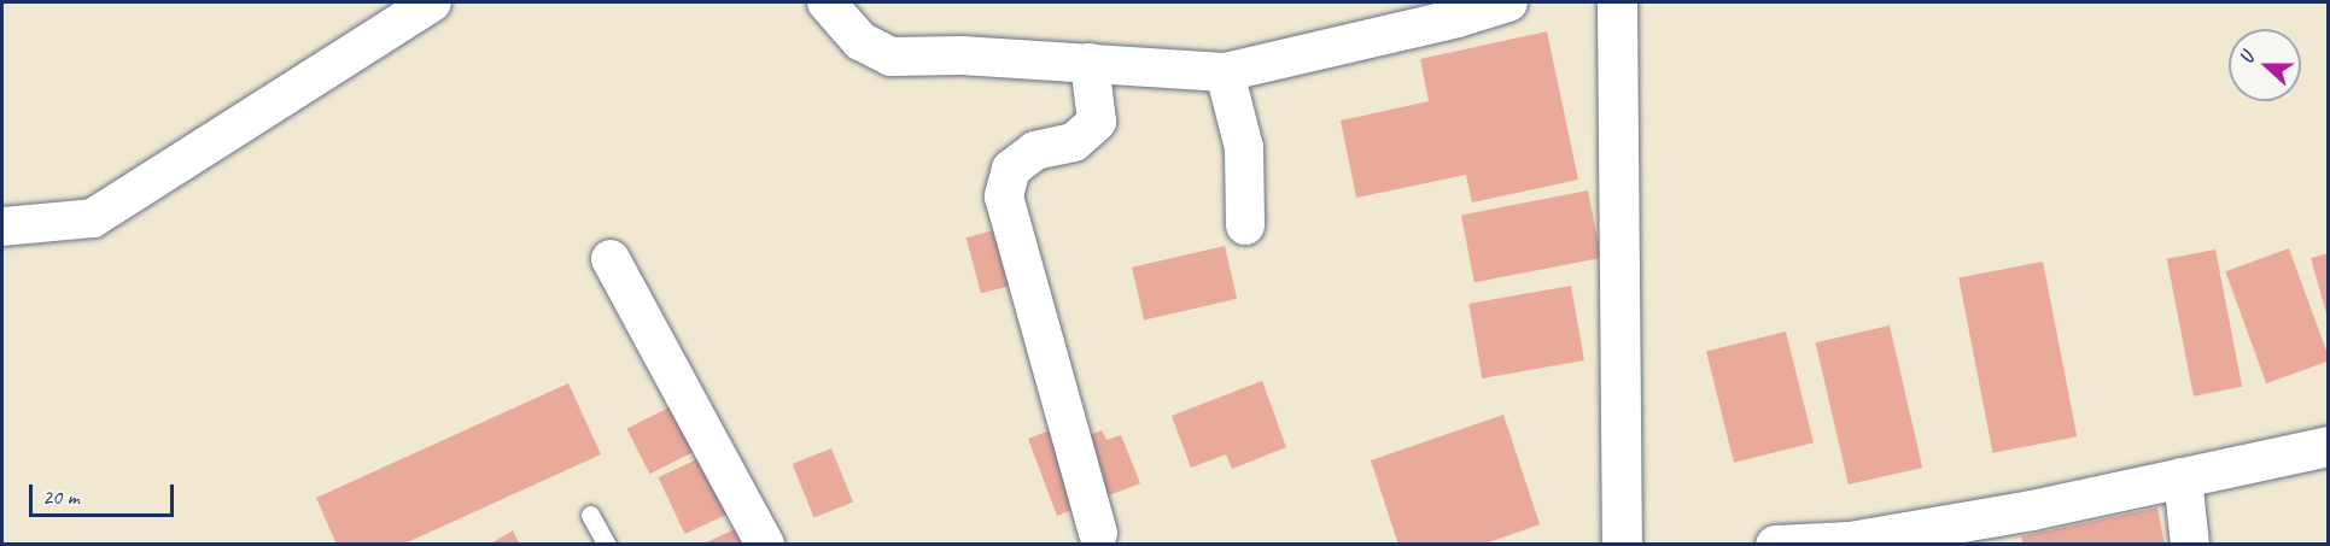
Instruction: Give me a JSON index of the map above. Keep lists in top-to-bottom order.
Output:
{
  "scale_bar": "20 m",
  "north": "left"
}
